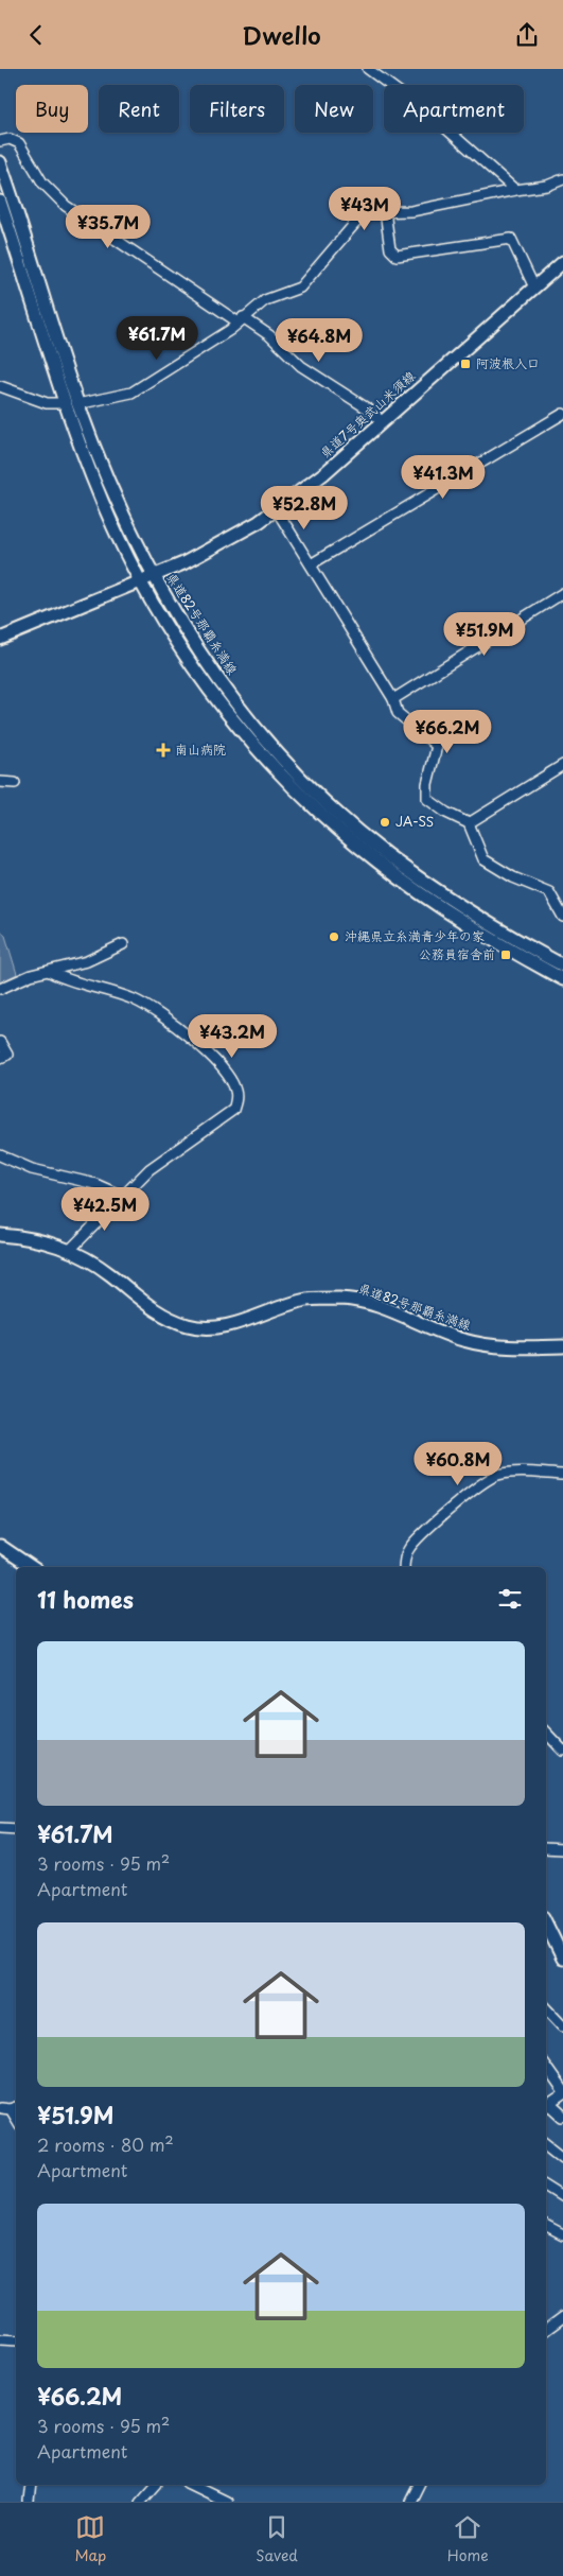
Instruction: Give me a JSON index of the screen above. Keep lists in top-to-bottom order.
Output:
{
  "streets": {
    "main road": ["県道7号奥武山米須線", "県道82号那覇糸満線"]
  },
  "crossings": [
    ["県道7号奥武山米須線", "県道82号那覇糸満線"]
  ],
  "places": {
    "transit": ["阿波根入口", "公務員宿舎前"],
    "health": ["南山病院"],
    "other": ["JA-SS", "沖縄県立糸満青少年の家"]
  },
  "page": {
    "header": "Dwello",
    "chip": [
      "Buy",
      "Rent",
      "Filters",
      "New",
      "Apartment"
    ],
    "price": [
      "¥43M",
      "¥35.7M",
      "¥61.7M",
      "¥64.8M",
      "¥41.3M",
      "¥52.8M",
      "¥51.9M",
      "¥66.2M",
      "¥43.2M",
      "¥42.5M",
      "¥60.8M"
    ],
    "heading": "11 homes",
    "list": [
      {
        "name": "¥61.7M",
        "note": "3 rooms · 95 m² · Apartment"
      },
      {
        "name": "¥51.9M",
        "note": "2 rooms · 80 m² · Apartment"
      },
      {
        "name": "¥66.2M",
        "note": "3 rooms · 95 m² · Apartment"
      }
    ],
    "tabs": ["Map", "Saved", "Home"]
  }
}
